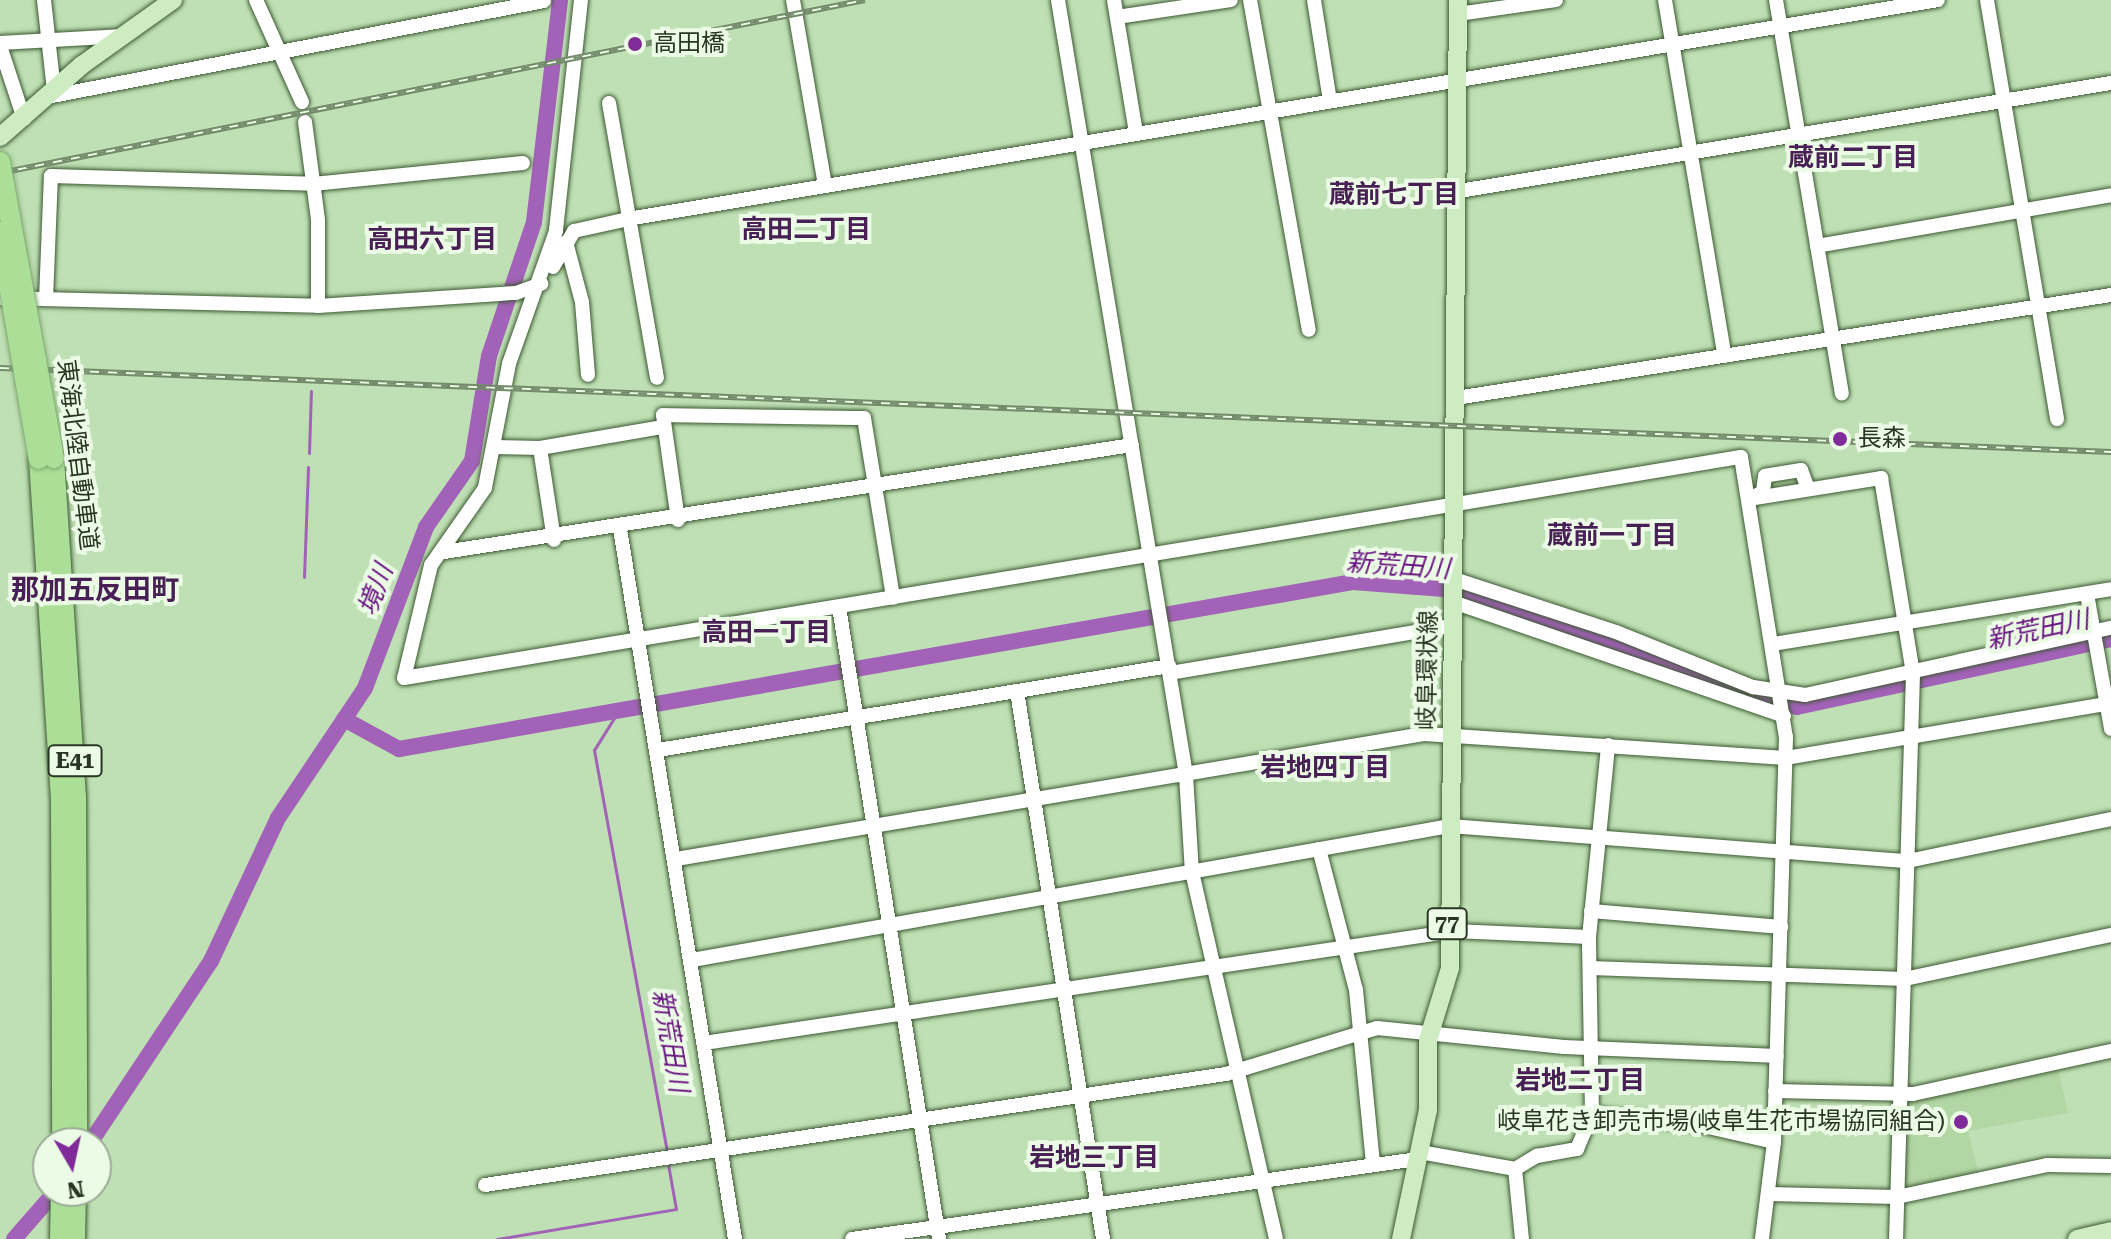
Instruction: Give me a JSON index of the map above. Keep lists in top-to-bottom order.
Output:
{
  "streets": {
    "highway": ["東海北陸自動車道", "E41"],
    "main road": ["岐阜環状線", "77"]
  },
  "districts": [
    "蔵前二丁目",
    "蔵前七丁目",
    "高田二丁目",
    "高田六丁目",
    "蔵前一丁目",
    "那加五反田町",
    "高田一丁目",
    "岩地四丁目",
    "岩地二丁目",
    "岩地三丁目"
  ],
  "water": ["新荒田川", "境川"],
  "places": ["高田橋", "長森", "岐阜花き卸売市場(岐阜生花市場協同組合)"],
  "north": "bottom"
}
